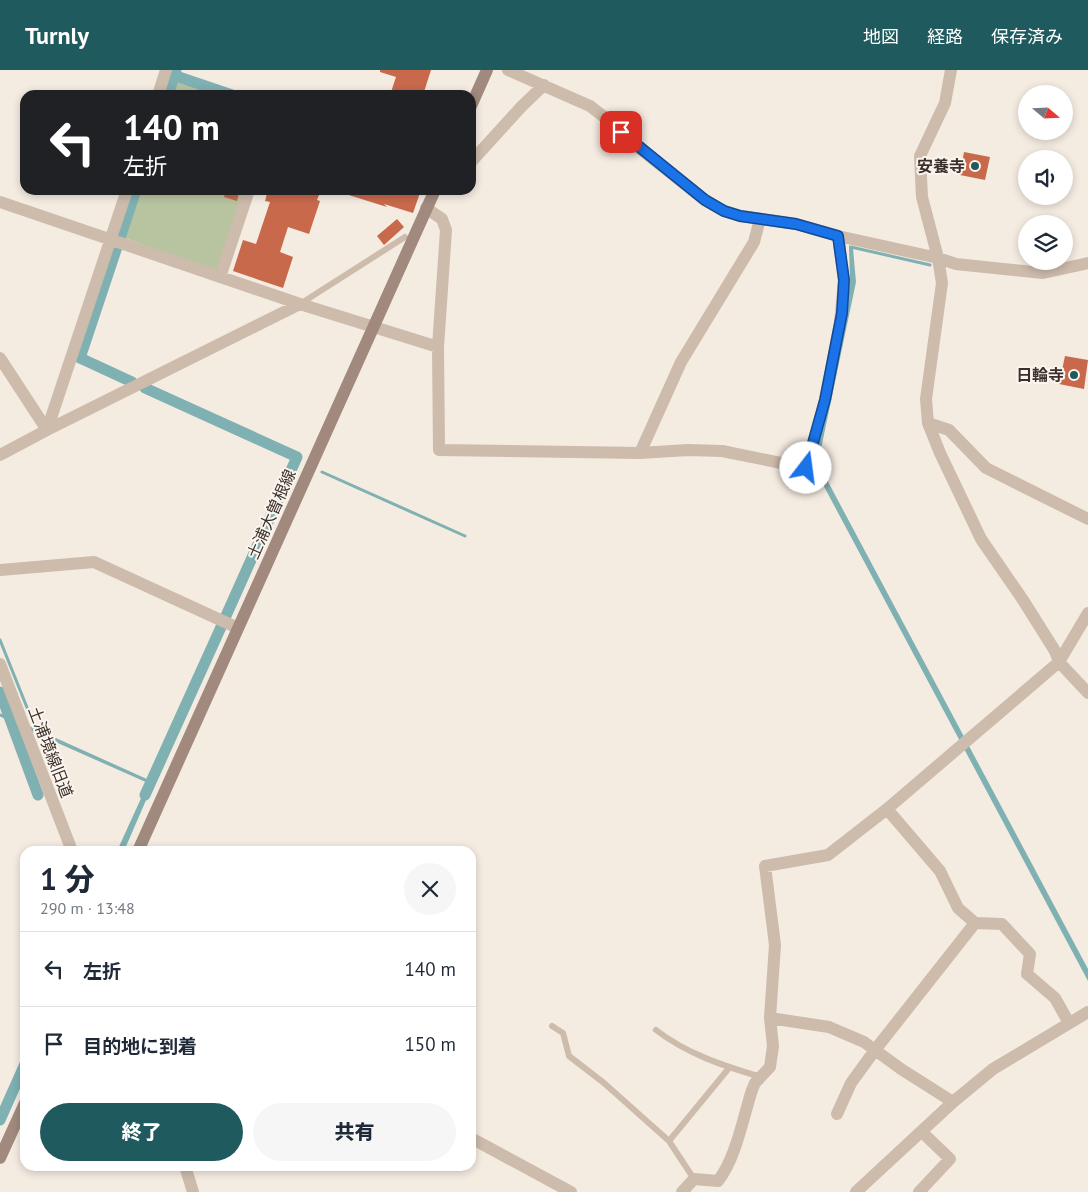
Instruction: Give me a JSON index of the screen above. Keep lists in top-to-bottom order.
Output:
{
  "streets": {
    "main road": ["土浦大曽根線"],
    "street": ["土浦境線旧道"]
  },
  "places": ["安養寺", "日輪寺"],
  "north": "right",
  "page": {
    "header": "Turnly",
    "nav": ["地図", "経路", "保存済み"],
    "turn": ["140 m", "左折"],
    "heading": ["1 分", "290 m · 13:48"],
    "list": [
      {
        "name": "左折",
        "value": "140 m"
      },
      {
        "name": "目的地に到着",
        "value": "150 m"
      }
    ],
    "buttons": ["終了", "共有"]
  }
}
